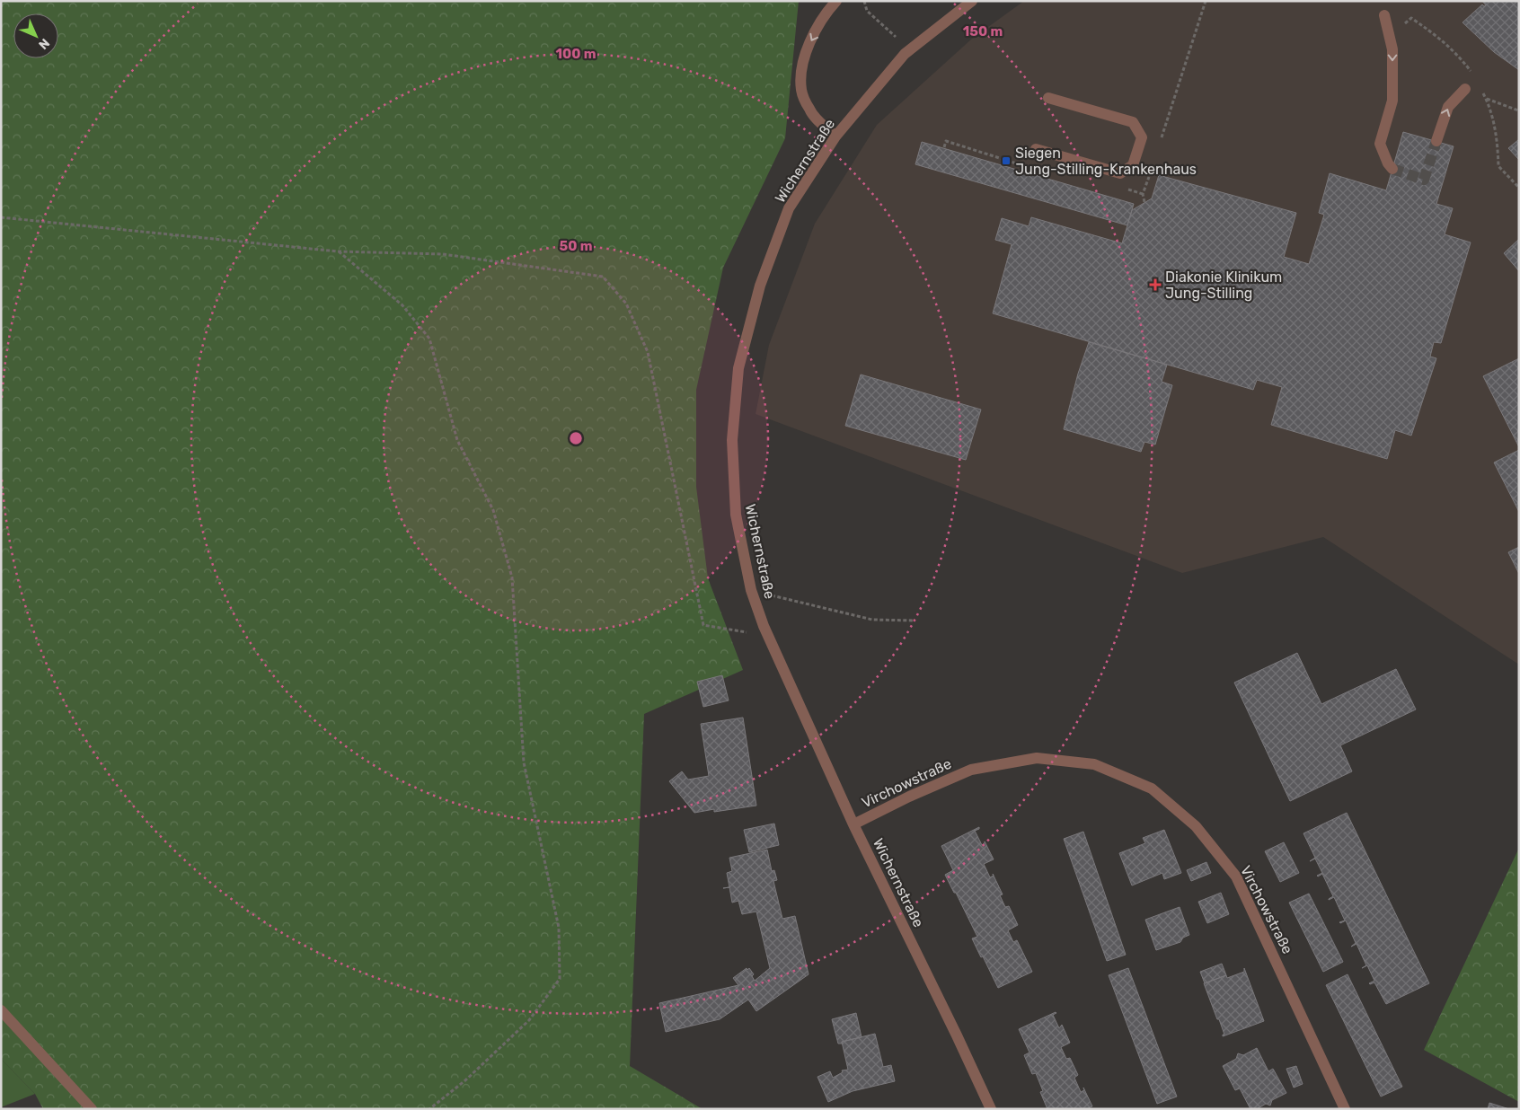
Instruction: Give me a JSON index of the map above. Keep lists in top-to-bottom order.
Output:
{
  "streets": {
    "street": ["Wichernstraße", "Virchowstraße"]
  },
  "crossings": [
    ["Wichernstraße", "Virchowstraße"]
  ],
  "places": {
    "transit": ["Siegen Jung-Stilling-Krankenhaus"],
    "health": ["Diakonie Klinikum Jung-Stilling"]
  },
  "north": "bottom right",
  "rings": ["150 m", "100 m", "50 m"]
}
